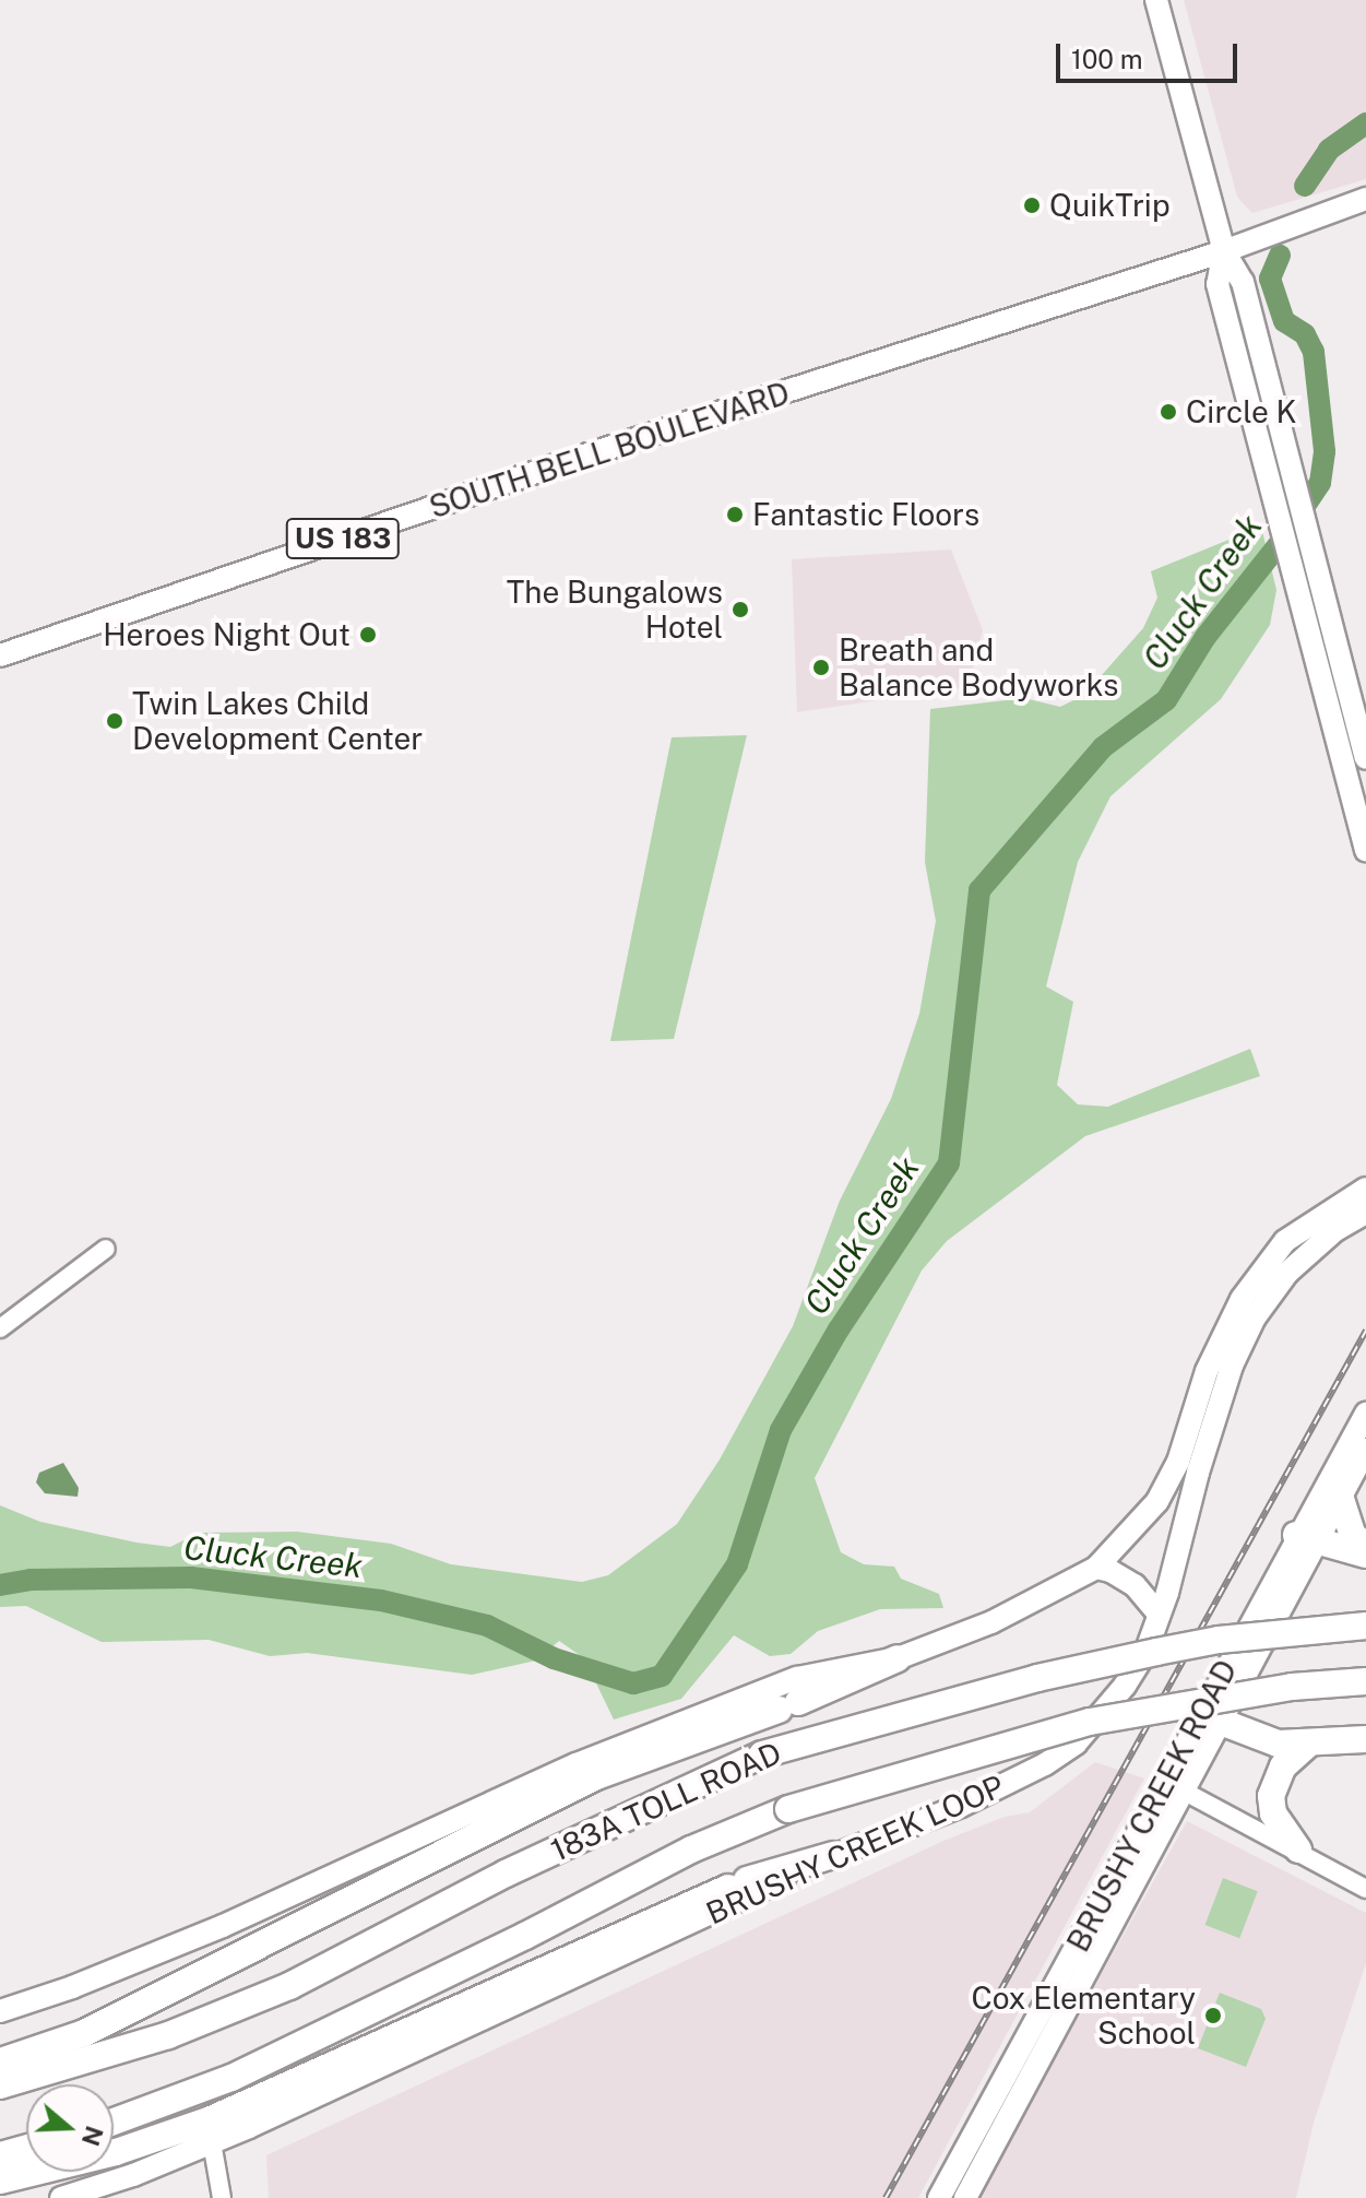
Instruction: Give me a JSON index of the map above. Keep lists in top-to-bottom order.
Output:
{
  "streets": {
    "highway": ["183A TOLL ROAD"],
    "main road": [
      "SOUTH BELL BOULEVARD",
      "US 183",
      "BRUSHY CREEK ROAD",
      "BRUSHY CREEK LOOP"
    ]
  },
  "crossings": [
    ["SOUTH BELL BOULEVARD", "US 183"]
  ],
  "water": ["Cluck Creek"],
  "places": [
    "QuikTrip",
    "Circle K",
    "Fantastic Floors",
    "The Bungalows Hotel",
    "Heroes Night Out",
    "Breath and Balance Bodyworks",
    "Twin Lakes Child Development Center",
    "Cox Elementary School"
  ],
  "scale_bar": "100 m",
  "north": "right"
}
